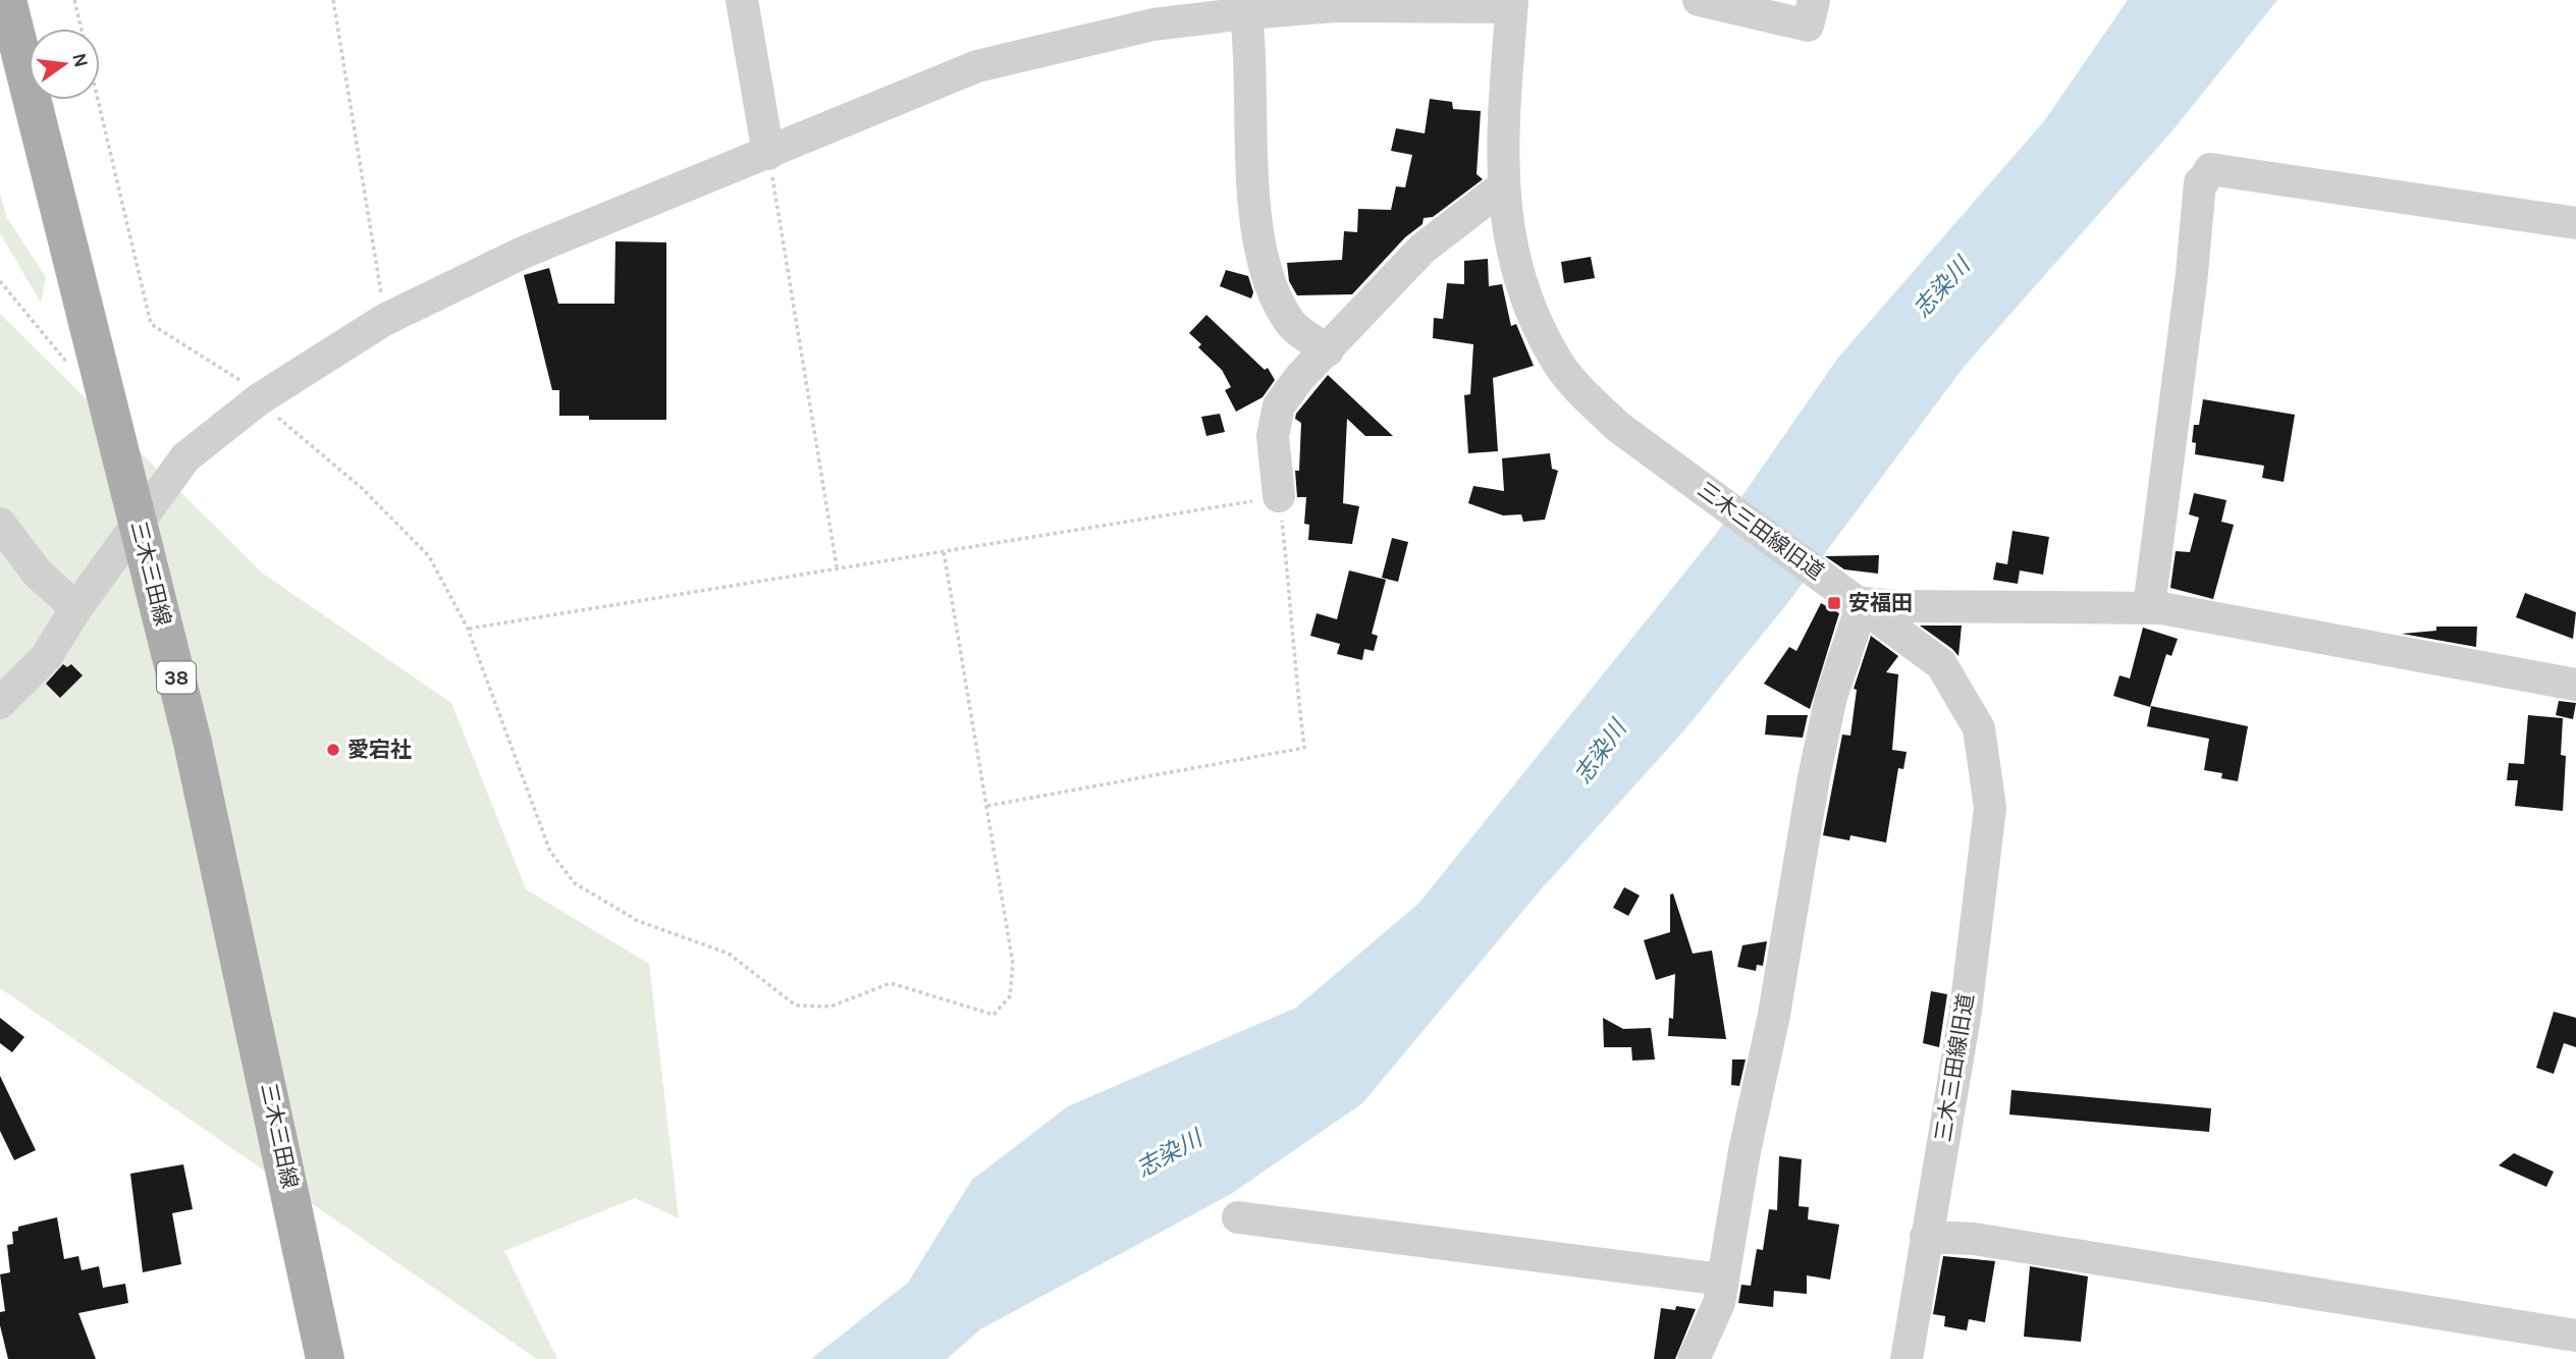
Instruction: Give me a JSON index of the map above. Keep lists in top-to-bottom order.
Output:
{
  "streets": {
    "main road": ["三木三田線", "38"],
    "street": ["三木三田線旧道"]
  },
  "water": ["志染川"],
  "places": {
    "transit": ["安福田"],
    "other": ["愛宕社"]
  },
  "north": "right"
}
